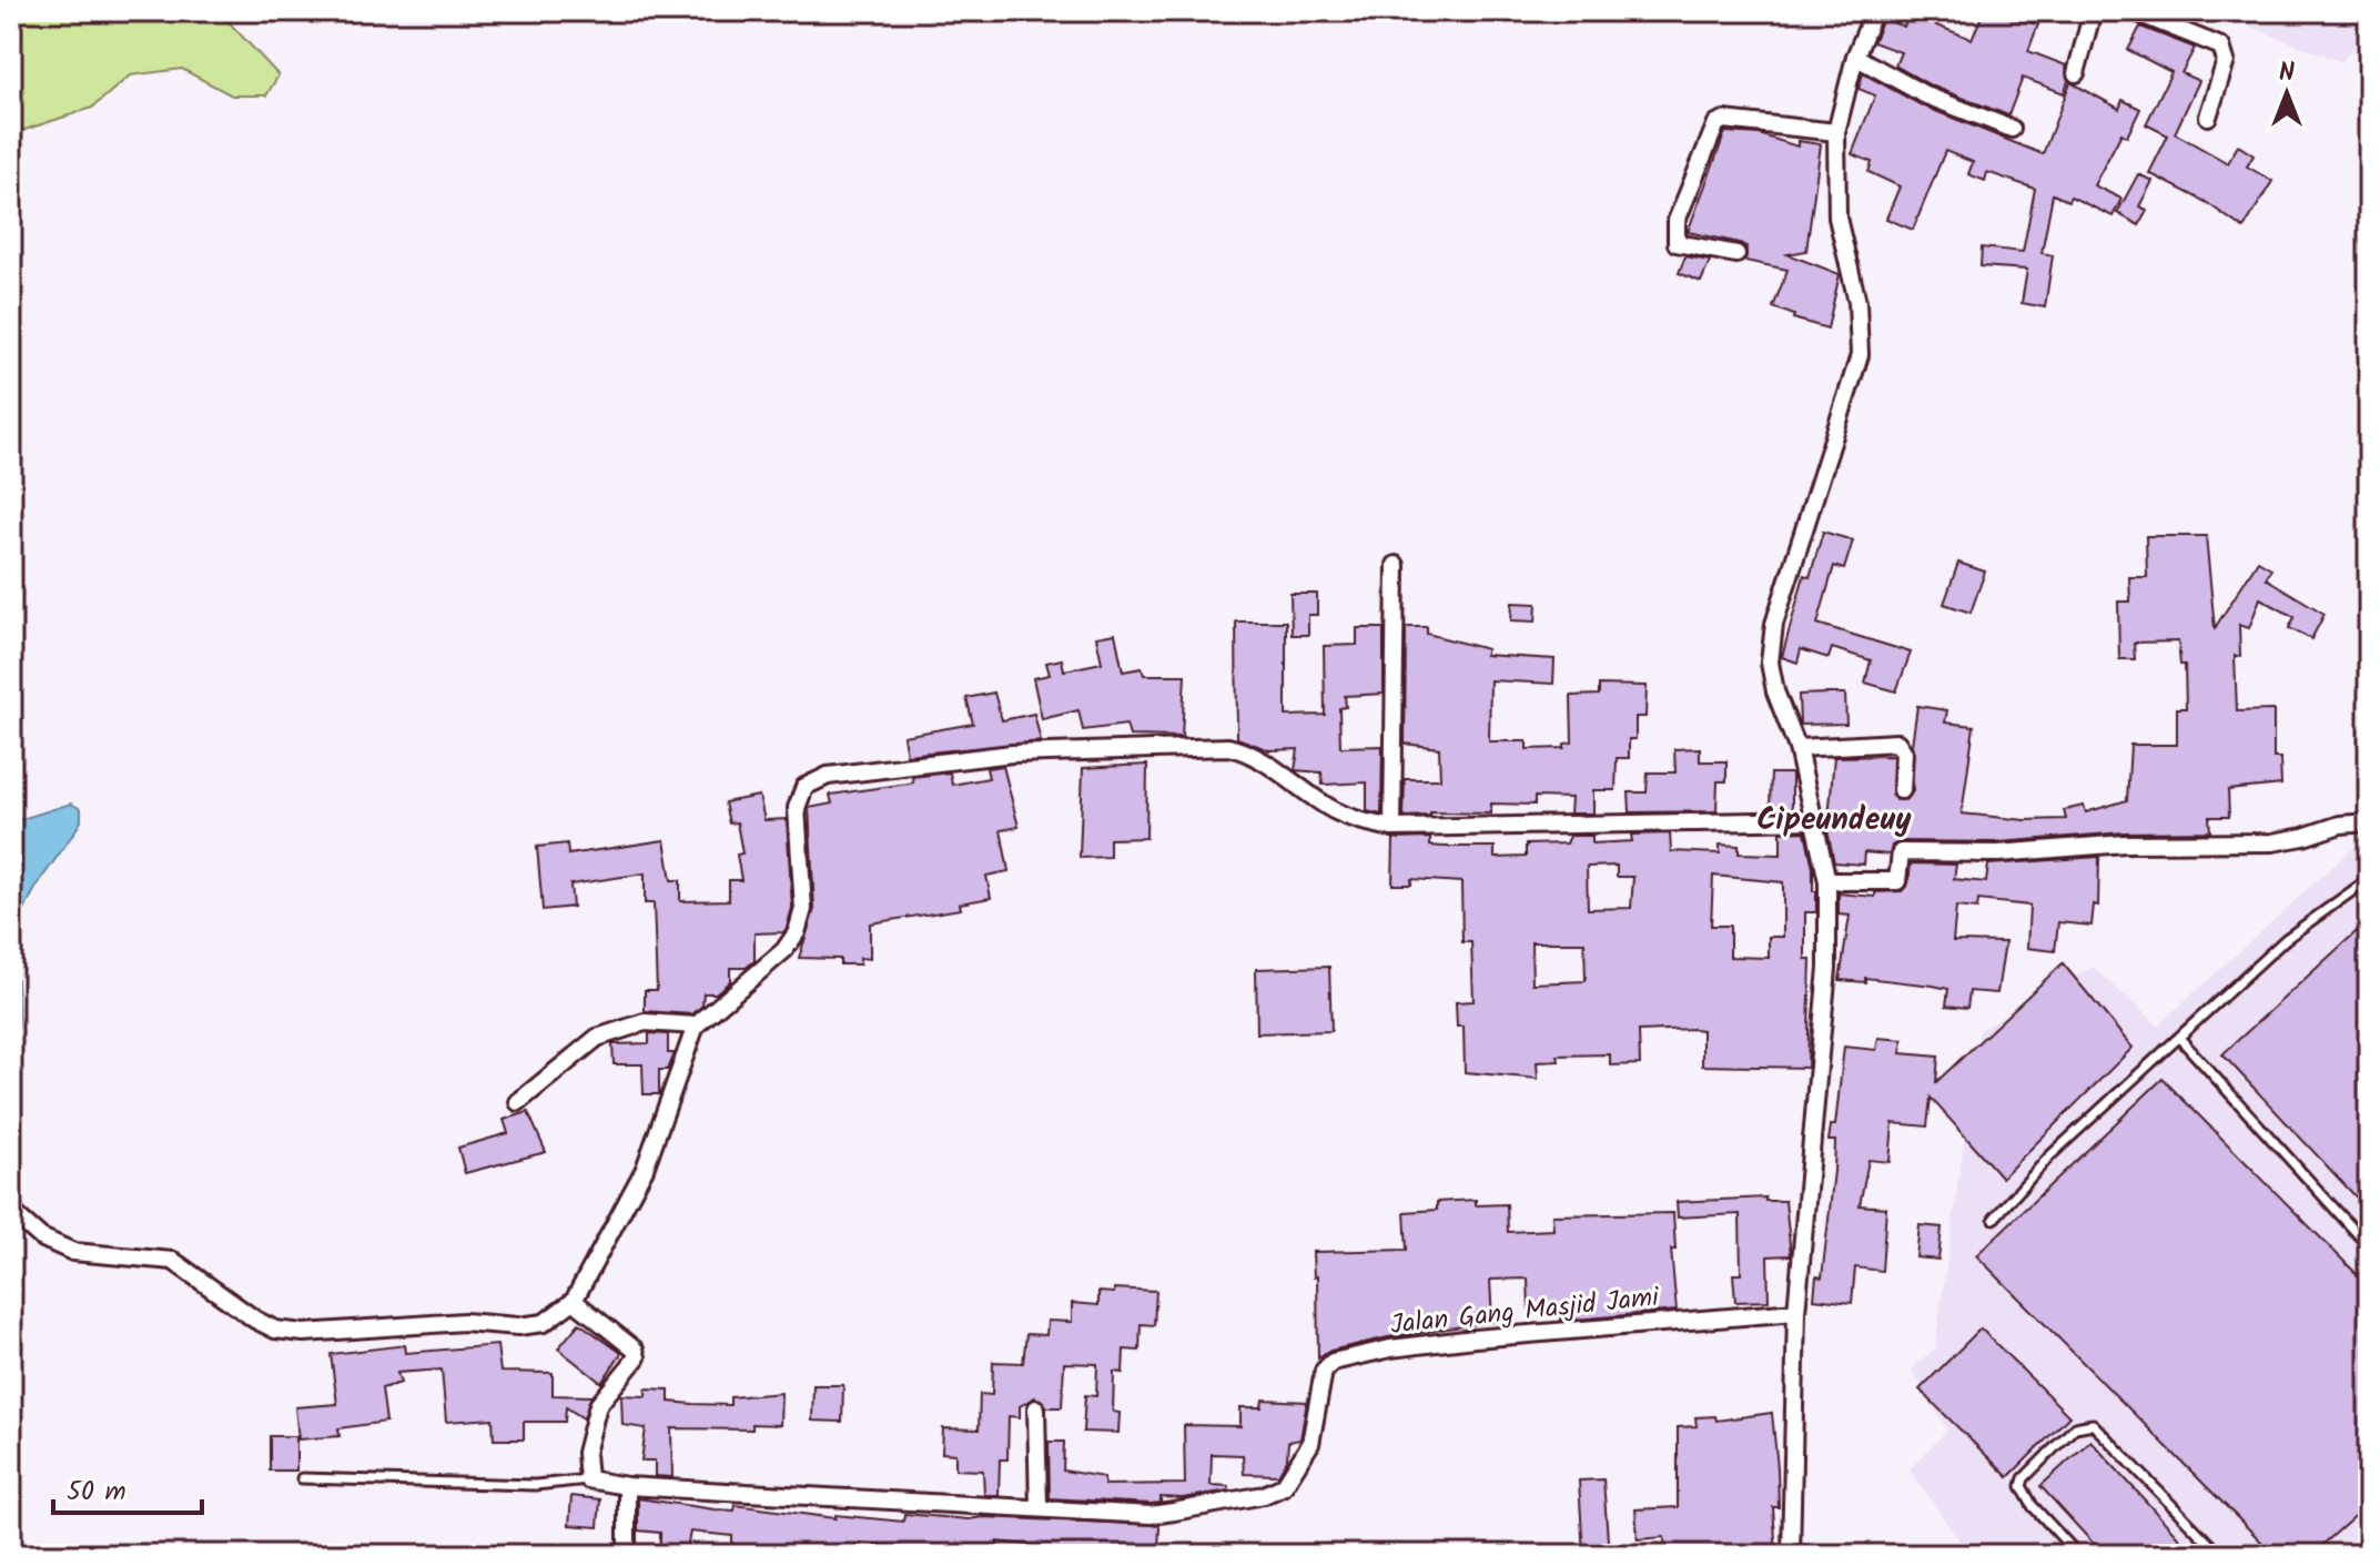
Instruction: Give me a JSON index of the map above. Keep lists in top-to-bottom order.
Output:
{
  "streets": {
    "street": ["Jalan Gang Masjid Jami"]
  },
  "districts": ["Cipeundeuy"],
  "scale_bar": "50 m",
  "north": "top"
}
